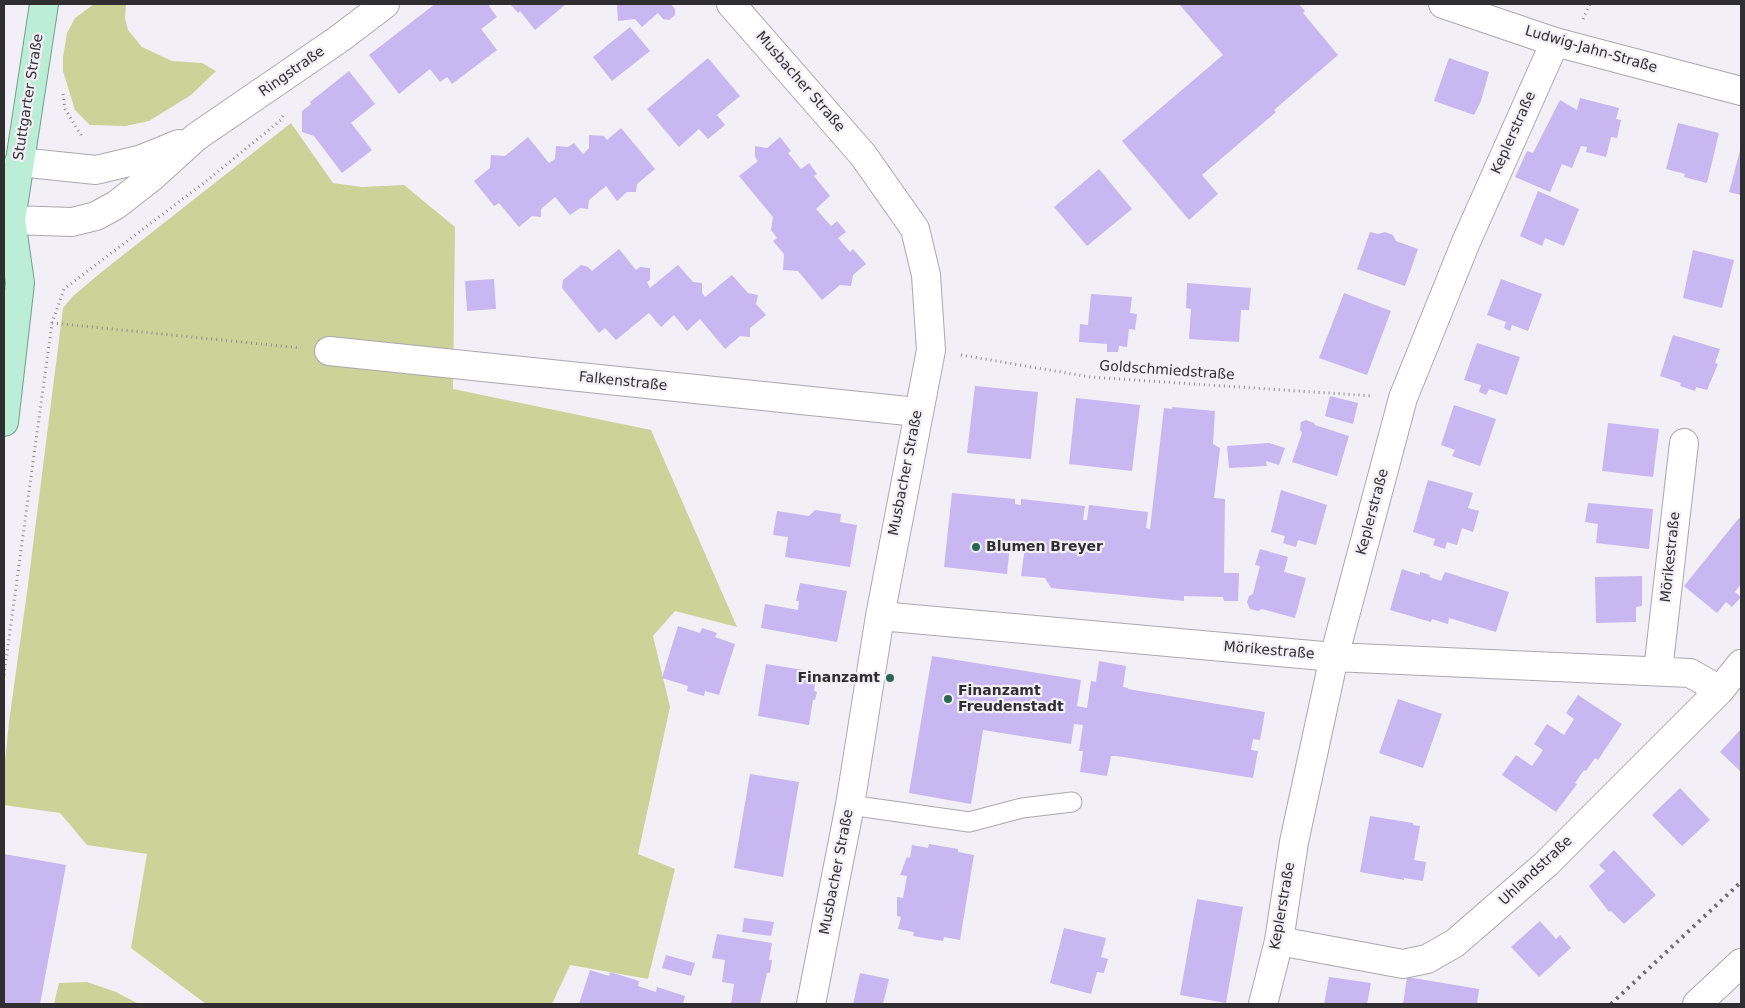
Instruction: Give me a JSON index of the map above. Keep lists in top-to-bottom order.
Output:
{
  "streets": {
    "main road": ["Stuttgarter Straße"],
    "street": [
      "Ludwig-Jahn-Straße",
      "Ringstraße",
      "Musbacher Straße",
      "Keplerstraße",
      "Falkenstraße",
      "Mörikestraße",
      "Uhlandstraße"
    ],
    "path": ["Goldschmiedstraße"]
  },
  "crossings": [
    ["Ludwig-Jahn-Straße", "Keplerstraße"],
    ["Ringstraße", "Stuttgarter Straße"],
    ["Musbacher Straße", "Goldschmiedstraße"],
    ["Musbacher Straße", "Falkenstraße"],
    ["Musbacher Straße", "Mörikestraße"],
    ["Keplerstraße", "Goldschmiedstraße"],
    ["Keplerstraße", "Mörikestraße"],
    ["Keplerstraße", "Uhlandstraße"],
    ["Mörikestraße", "Uhlandstraße"]
  ],
  "places": ["Blumen Breyer", "Finanzamt", "Finanzamt Freudenstadt"]
}
